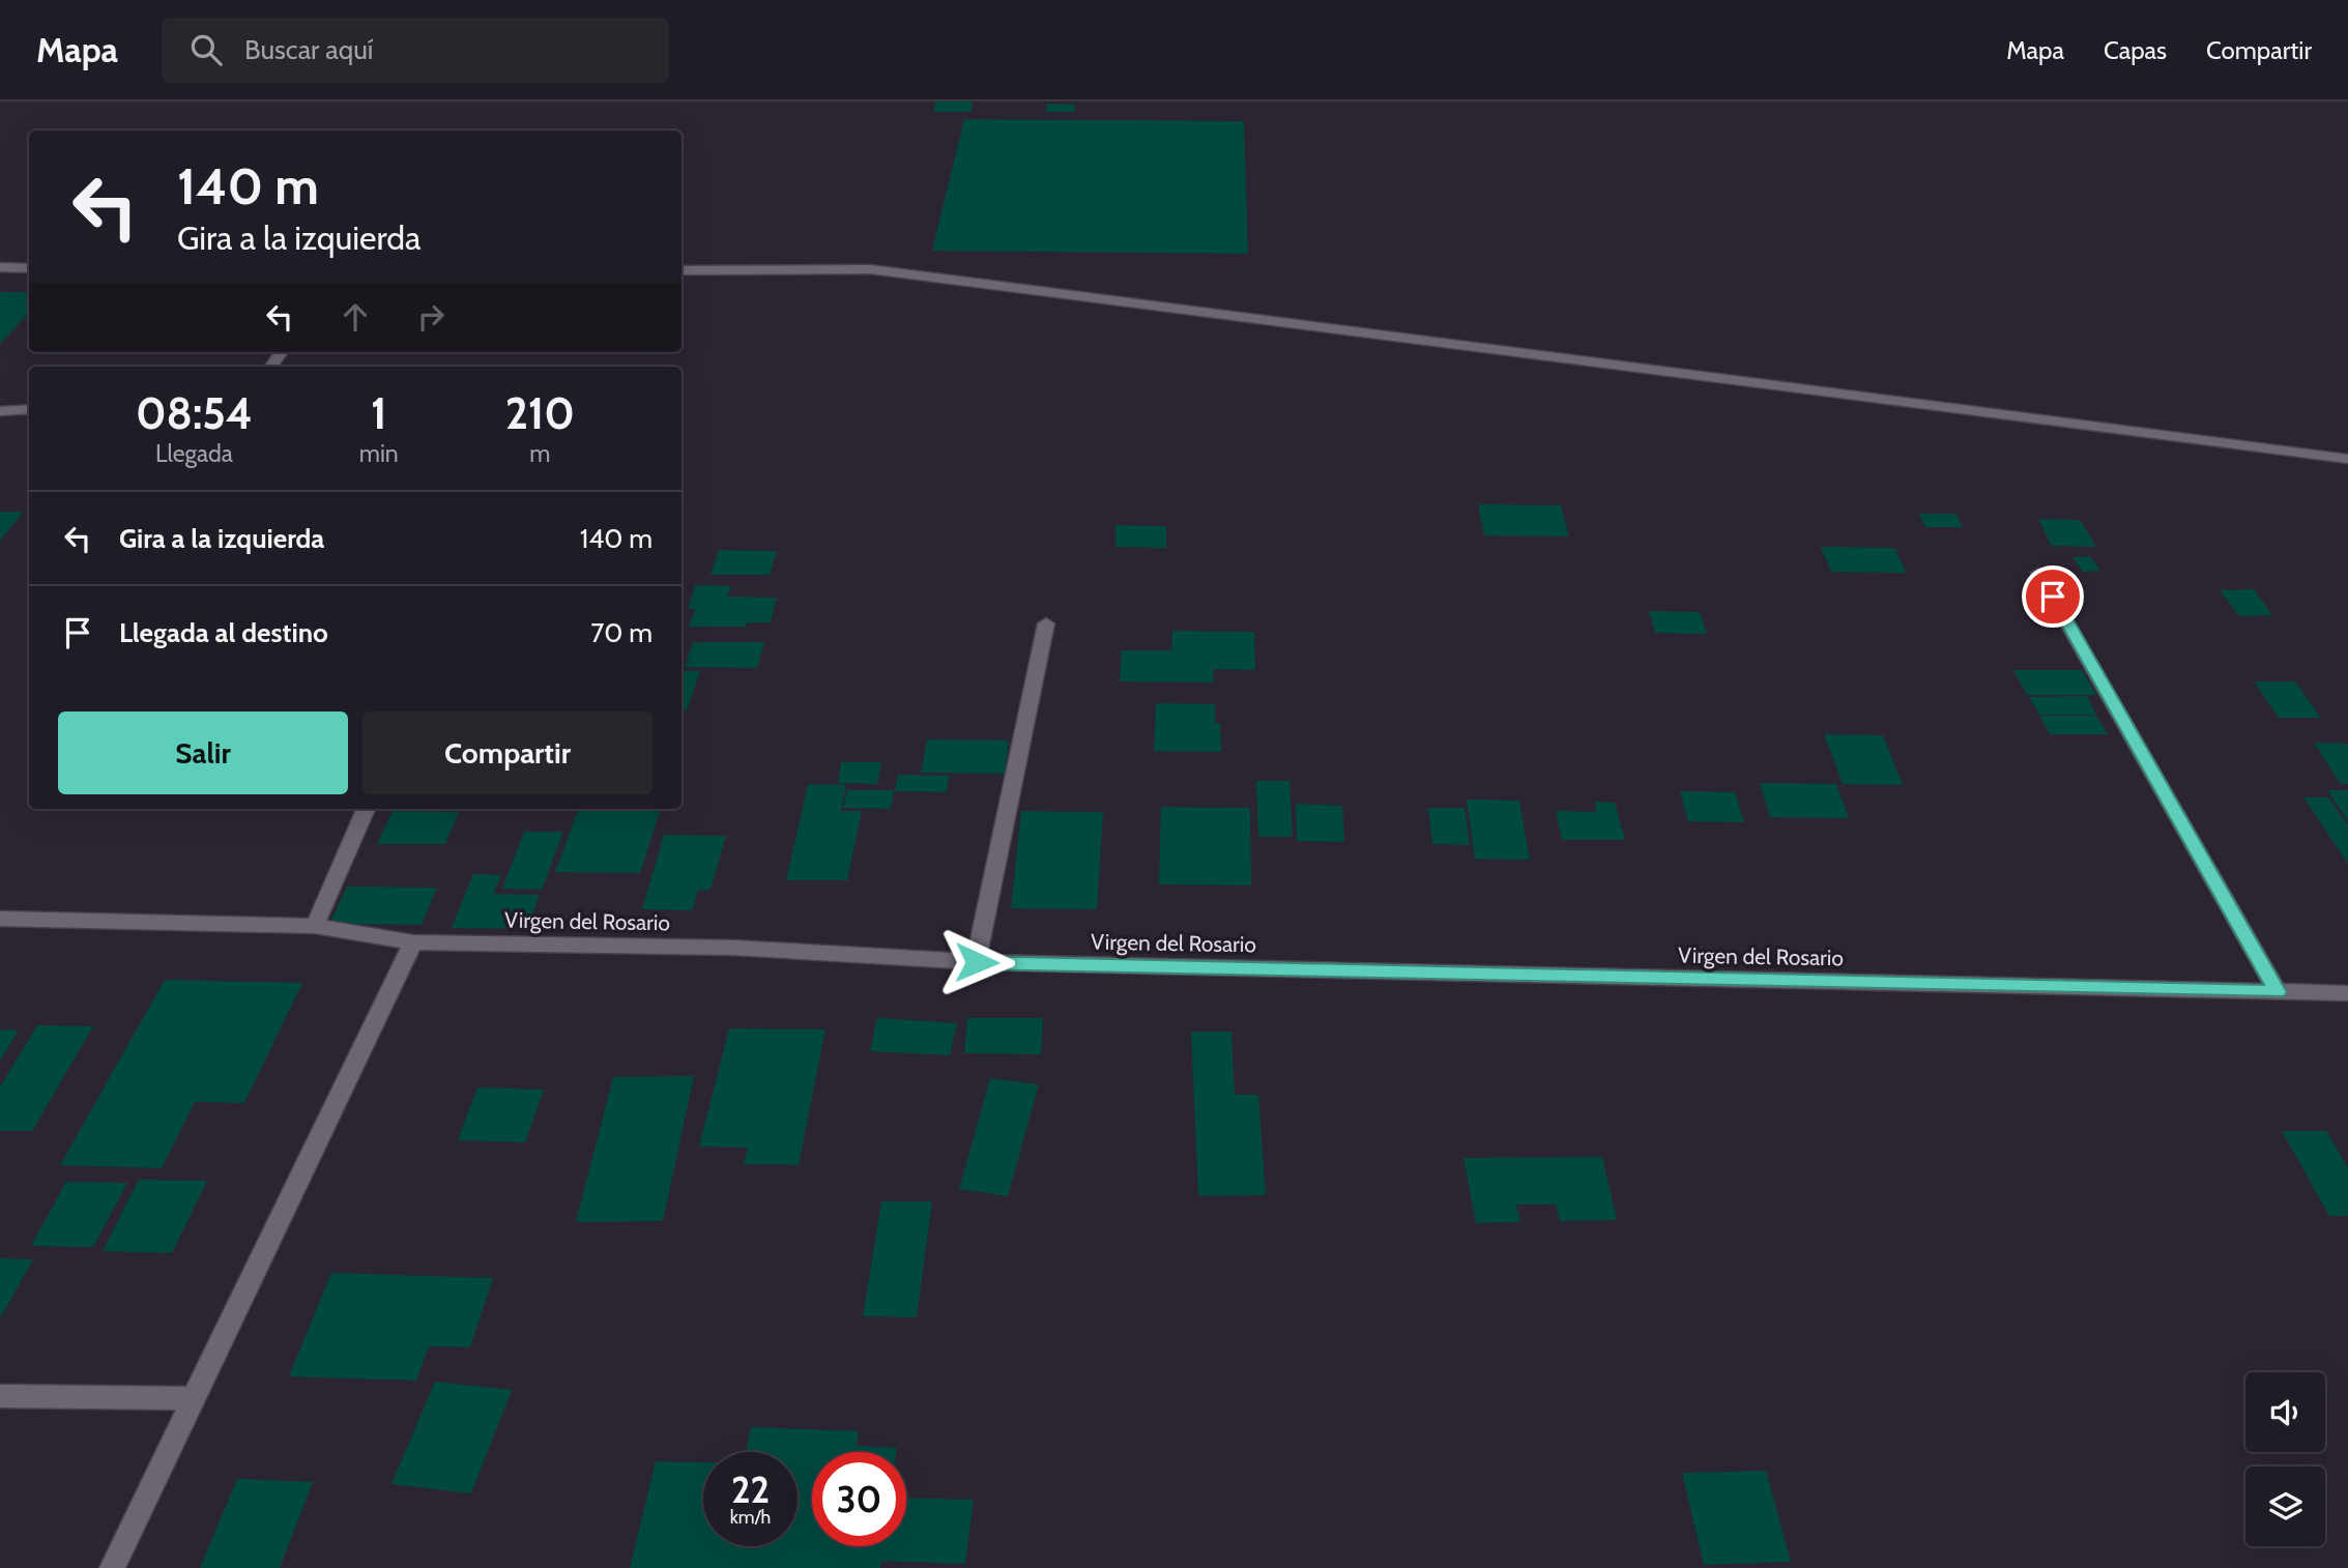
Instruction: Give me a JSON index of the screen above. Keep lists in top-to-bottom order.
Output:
{
  "streets": {
    "street": ["Virgen del Rosario"]
  },
  "page": {
    "header": "Mapa",
    "search": "Buscar aquí",
    "nav": ["Mapa", "Capas", "Compartir"],
    "turn": ["140 m", "Gira a la izquierda"],
    "eta": [
      "08:54",
      "Llegada",
      "1",
      "min",
      "210",
      "m"
    ],
    "list": [
      {
        "name": "Gira a la izquierda",
        "value": "140 m"
      },
      {
        "name": "Llegada al destino",
        "value": "70 m"
      }
    ],
    "buttons": ["Salir", "Compartir"],
    "speed": "22 km/h",
    "limit": "30"
  }
}
